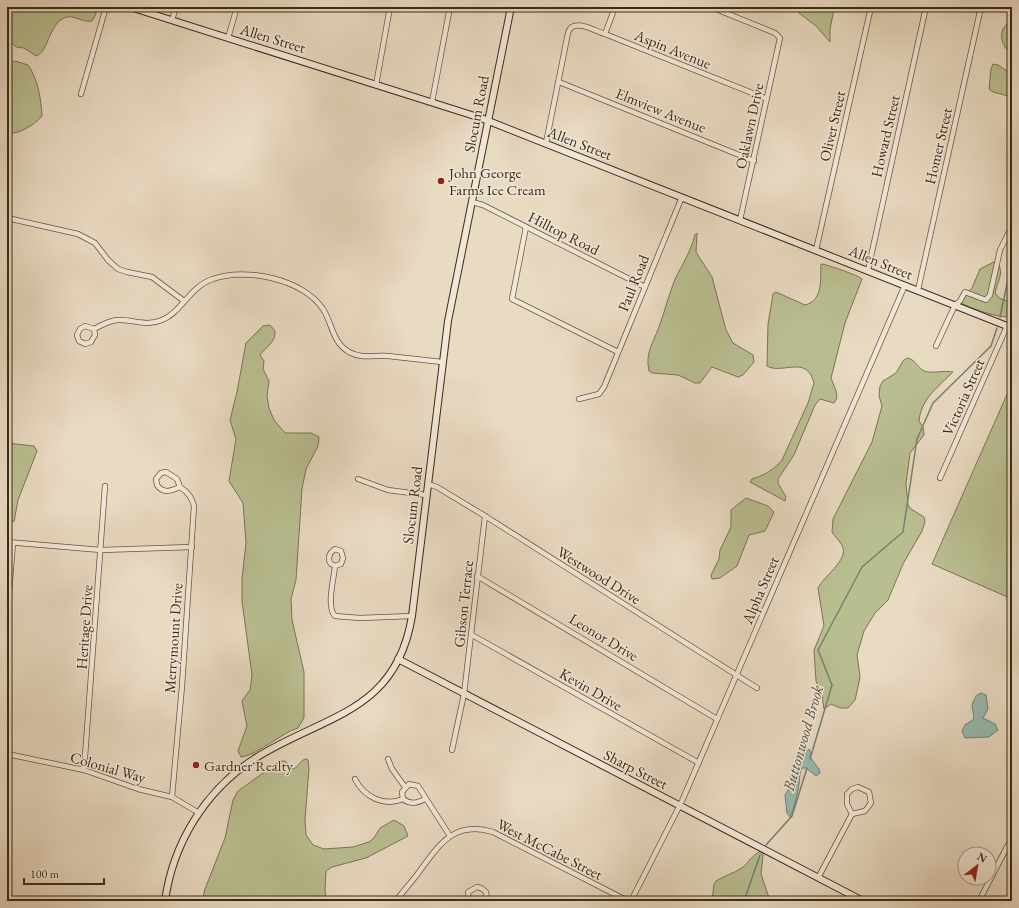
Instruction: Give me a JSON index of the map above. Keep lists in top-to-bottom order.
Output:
{
  "streets": {
    "street": [
      "Allen Street",
      "Aspin Avenue",
      "Elmview Avenue",
      "Slocum Road",
      "Oaklawn Drive",
      "Oliver Street",
      "Howard Street",
      "Homer Street",
      "Hilltop Road",
      "Paul Road",
      "Victoria Street",
      "Westwood Drive",
      "Alpha Street",
      "Gibson Terrace",
      "Heritage Drive",
      "Leonor Drive",
      "Merrymount Drive",
      "Kevin Drive",
      "Colonial Way",
      "Sharp Street",
      "West McCabe Street"
    ]
  },
  "crossings": [
    ["Allen Street", "Slocum Road"],
    ["Allen Street", "Oaklawn Drive"],
    ["Allen Street", "Oliver Street"],
    ["Allen Street", "Howard Street"],
    ["Allen Street", "Homer Street"],
    ["Allen Street", "Paul Road"],
    ["Allen Street", "Victoria Street"],
    ["Allen Street", "Alpha Street"],
    ["Aspin Avenue", "Elmview Avenue"],
    ["Aspin Avenue", "Oaklawn Drive"],
    ["Elmview Avenue", "Oaklawn Drive"],
    ["Slocum Road", "Hilltop Road"],
    ["Slocum Road", "Westwood Drive"],
    ["Slocum Road", "Colonial Way"],
    ["Slocum Road", "Sharp Street"],
    ["Hilltop Road", "Paul Road"],
    ["Westwood Drive", "Alpha Street"],
    ["Westwood Drive", "Gibson Terrace"],
    ["Alpha Street", "Leonor Drive"],
    ["Alpha Street", "Kevin Drive"],
    ["Alpha Street", "Sharp Street"],
    ["Gibson Terrace", "Leonor Drive"],
    ["Gibson Terrace", "Kevin Drive"],
    ["Gibson Terrace", "Sharp Street"],
    ["Heritage Drive", "Colonial Way"],
    ["Merrymount Drive", "Colonial Way"]
  ],
  "water": ["Buttonwood Brook"],
  "places": ["John George Farms Ice Cream", "Gardner Realty"],
  "scale_bar": "100 m",
  "north": "top right"
}
